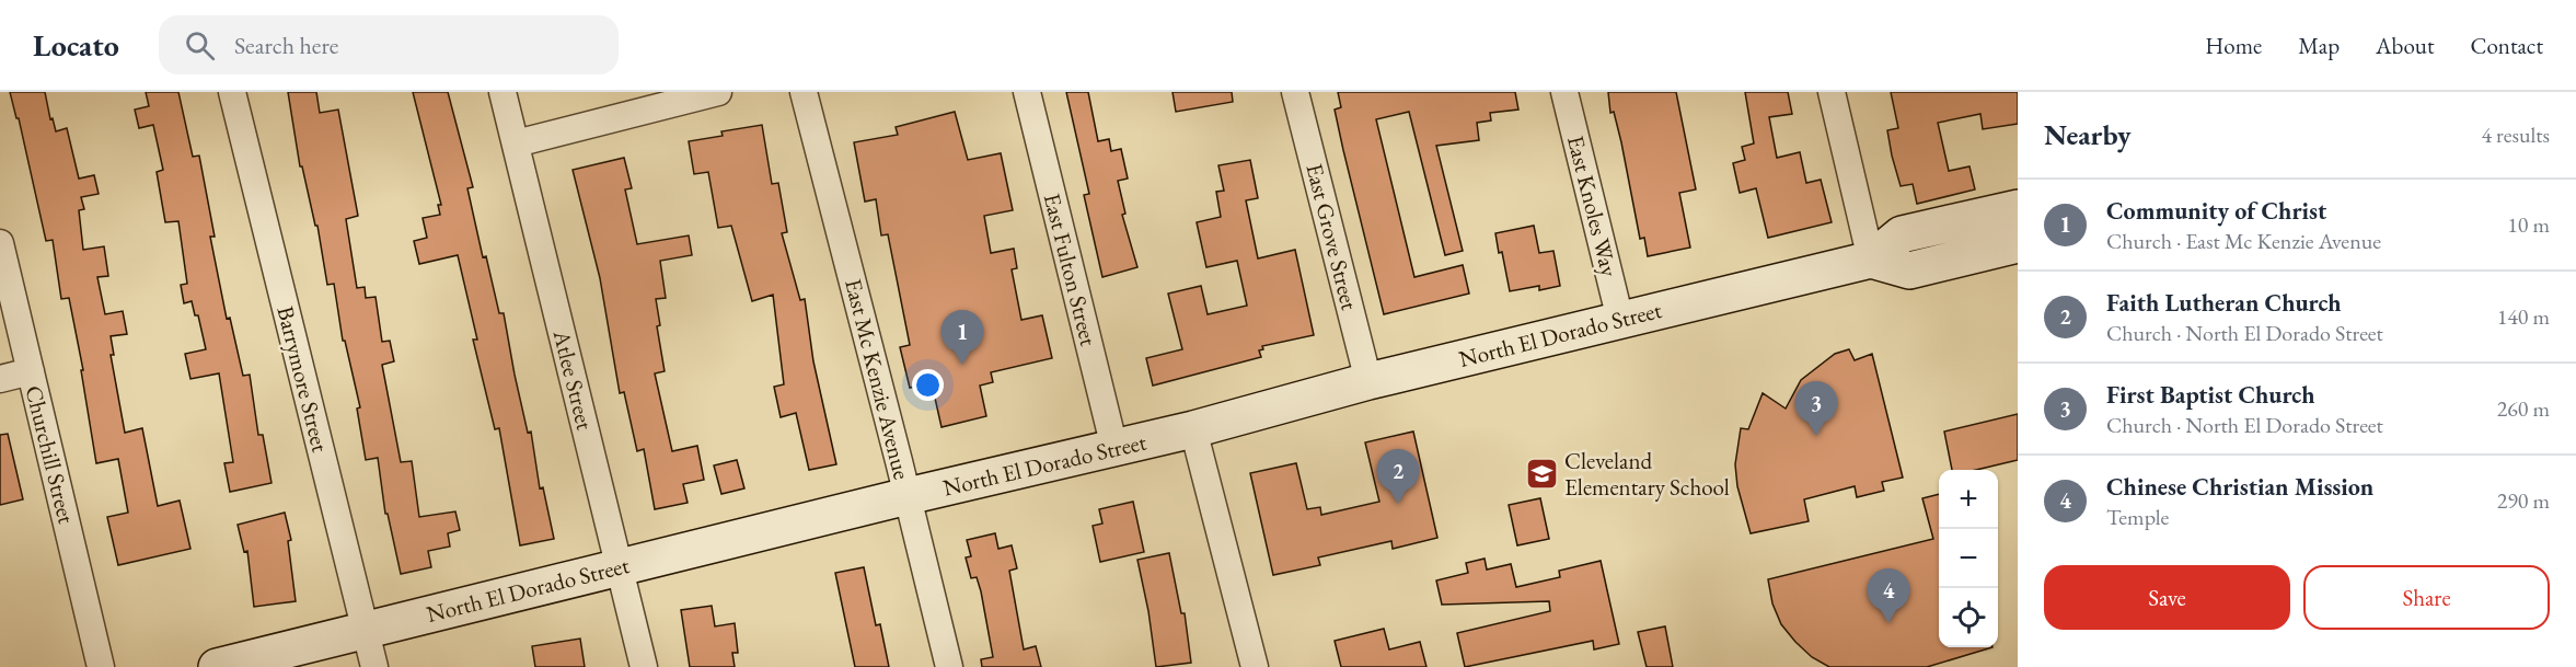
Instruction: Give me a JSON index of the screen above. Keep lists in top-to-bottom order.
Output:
{
  "streets": {
    "main road": ["North El Dorado Street"],
    "street": [
      "East Knoles Way",
      "East Grove Street",
      "East Fulton Street",
      "Barrymore Street",
      "East Mc Kenzie Avenue",
      "Atlee Street",
      "Churchill Street"
    ]
  },
  "crossings": [
    ["East Knoles Way", "North El Dorado Street"],
    ["East Grove Street", "North El Dorado Street"],
    ["East Fulton Street", "North El Dorado Street"],
    ["North El Dorado Street", "Barrymore Street"],
    ["North El Dorado Street", "East Mc Kenzie Avenue"],
    ["North El Dorado Street", "Atlee Street"]
  ],
  "places": {
    "school or university": ["Cleveland Elementary School"]
  },
  "page": {
    "header": "Locato",
    "search": "Search here",
    "nav": [
      "Home",
      "Map",
      "About",
      "Contact"
    ],
    "heading": ["Nearby", "4 results"],
    "list": [
      {
        "mark": "1",
        "name": "Community of Christ",
        "note": "Church · East Mc Kenzie Avenue",
        "value": "10 m"
      },
      {
        "mark": "2",
        "name": "Faith Lutheran Church",
        "note": "Church · North El Dorado Street",
        "value": "140 m"
      },
      {
        "mark": "3",
        "name": "First Baptist Church",
        "note": "Church · North El Dorado Street",
        "value": "260 m"
      },
      {
        "mark": "4",
        "name": "Chinese Christian Mission",
        "note": "Temple",
        "value": "290 m"
      }
    ],
    "pins": [
      "1",
      "3",
      "2",
      "4"
    ],
    "map_buttons": ["+", "−"],
    "buttons": ["Save", "Share"]
  }
}
